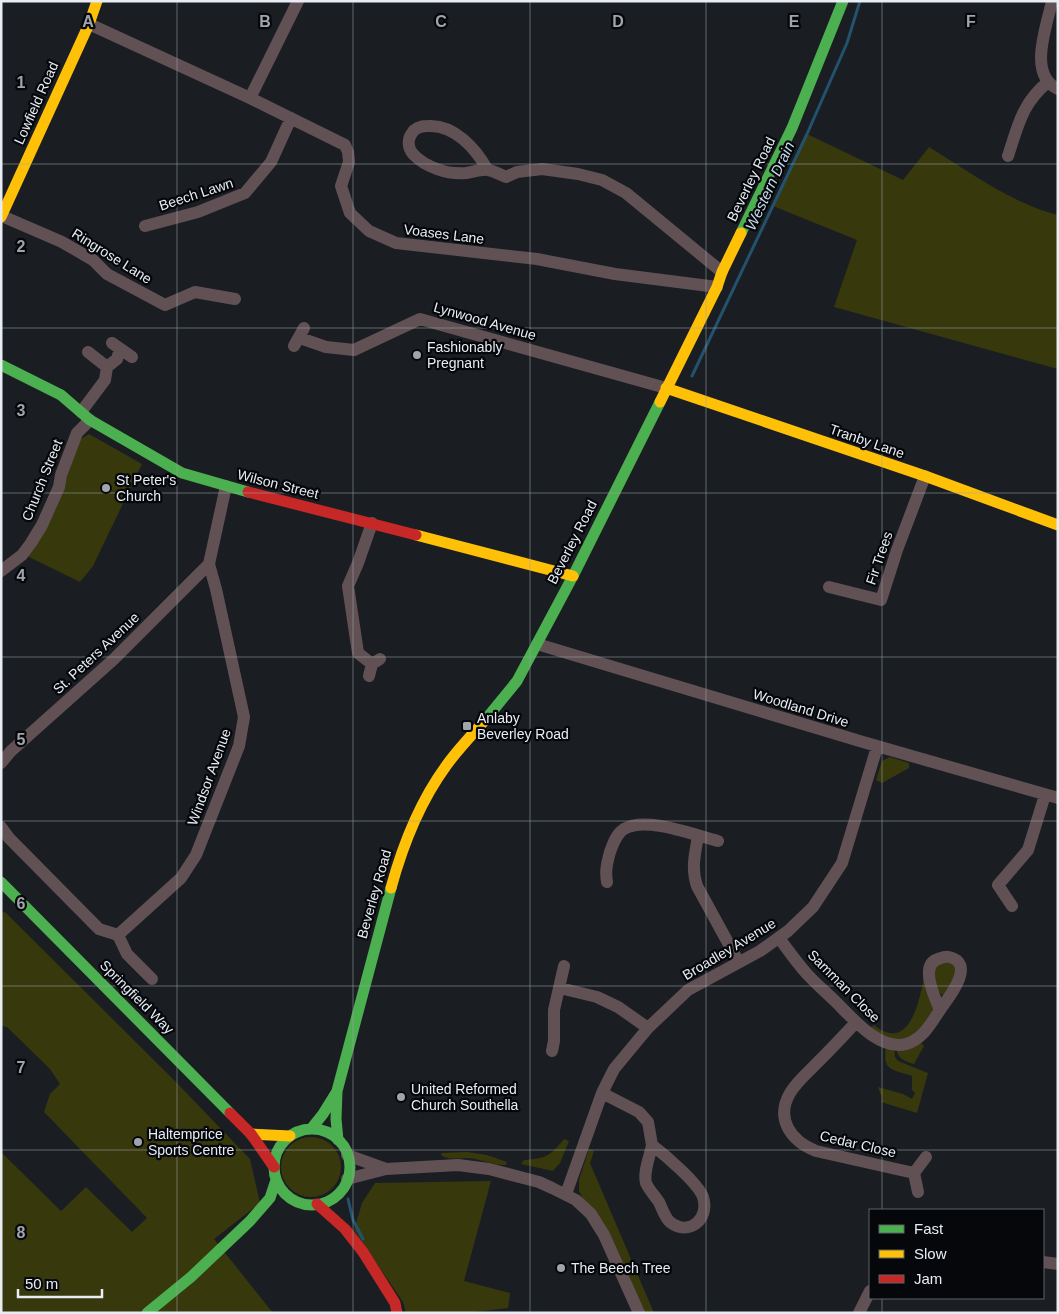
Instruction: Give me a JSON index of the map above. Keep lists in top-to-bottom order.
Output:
{
  "streets": {
    "main road": [
      "Lowfield Road",
      "Beverley Road",
      "Tranby Lane",
      "Wilson Street",
      "Springfield Way"
    ],
    "street": [
      "Beech Lawn",
      "Voases Lane",
      "Ringrose Lane",
      "Lynwood Avenue",
      "Church Street",
      "Fir Trees",
      "St. Peters Avenue",
      "Woodland Drive",
      "Windsor Avenue",
      "Broadley Avenue",
      "Samman Close",
      "Cedar Close"
    ]
  },
  "crossings": [
    ["Lowfield Road", "Voases Lane"],
    ["Lowfield Road", "Ringrose Lane"],
    ["Beverley Road", "Voases Lane"],
    ["Beverley Road", "Lynwood Avenue"],
    ["Beverley Road", "Tranby Lane"],
    ["Beverley Road", "Wilson Street"],
    ["Beverley Road", "Woodland Drive"],
    ["Beverley Road", "Springfield Way"],
    ["Beech Lawn", "Voases Lane"],
    ["Lynwood Avenue", "Tranby Lane"],
    ["Tranby Lane", "Fir Trees"],
    ["Church Street", "Wilson Street"],
    ["Wilson Street", "Windsor Avenue"],
    ["St. Peters Avenue", "Windsor Avenue"],
    ["Woodland Drive", "Broadley Avenue"],
    ["Broadley Avenue", "Samman Close"],
    ["Samman Close", "Cedar Close"]
  ],
  "water": ["Western Drain"],
  "places": {
    "other": [
      "Fashionably Pregnant",
      "St Peter's Church",
      "United Reformed Church Southella",
      "Haltemprice Sports Centre",
      "The Beech Tree"
    ],
    "transit": ["Anlaby Beverley Road"]
  },
  "legend": ["Fast", "Slow", "Jam"],
  "scale_bar": "50 m",
  "grid": {
    "columns": [
      "A",
      "B",
      "C",
      "D",
      "E",
      "F"
    ],
    "rows": [
      "1",
      "2",
      "3",
      "4",
      "5",
      "6",
      "7",
      "8"
    ]
  }
}
